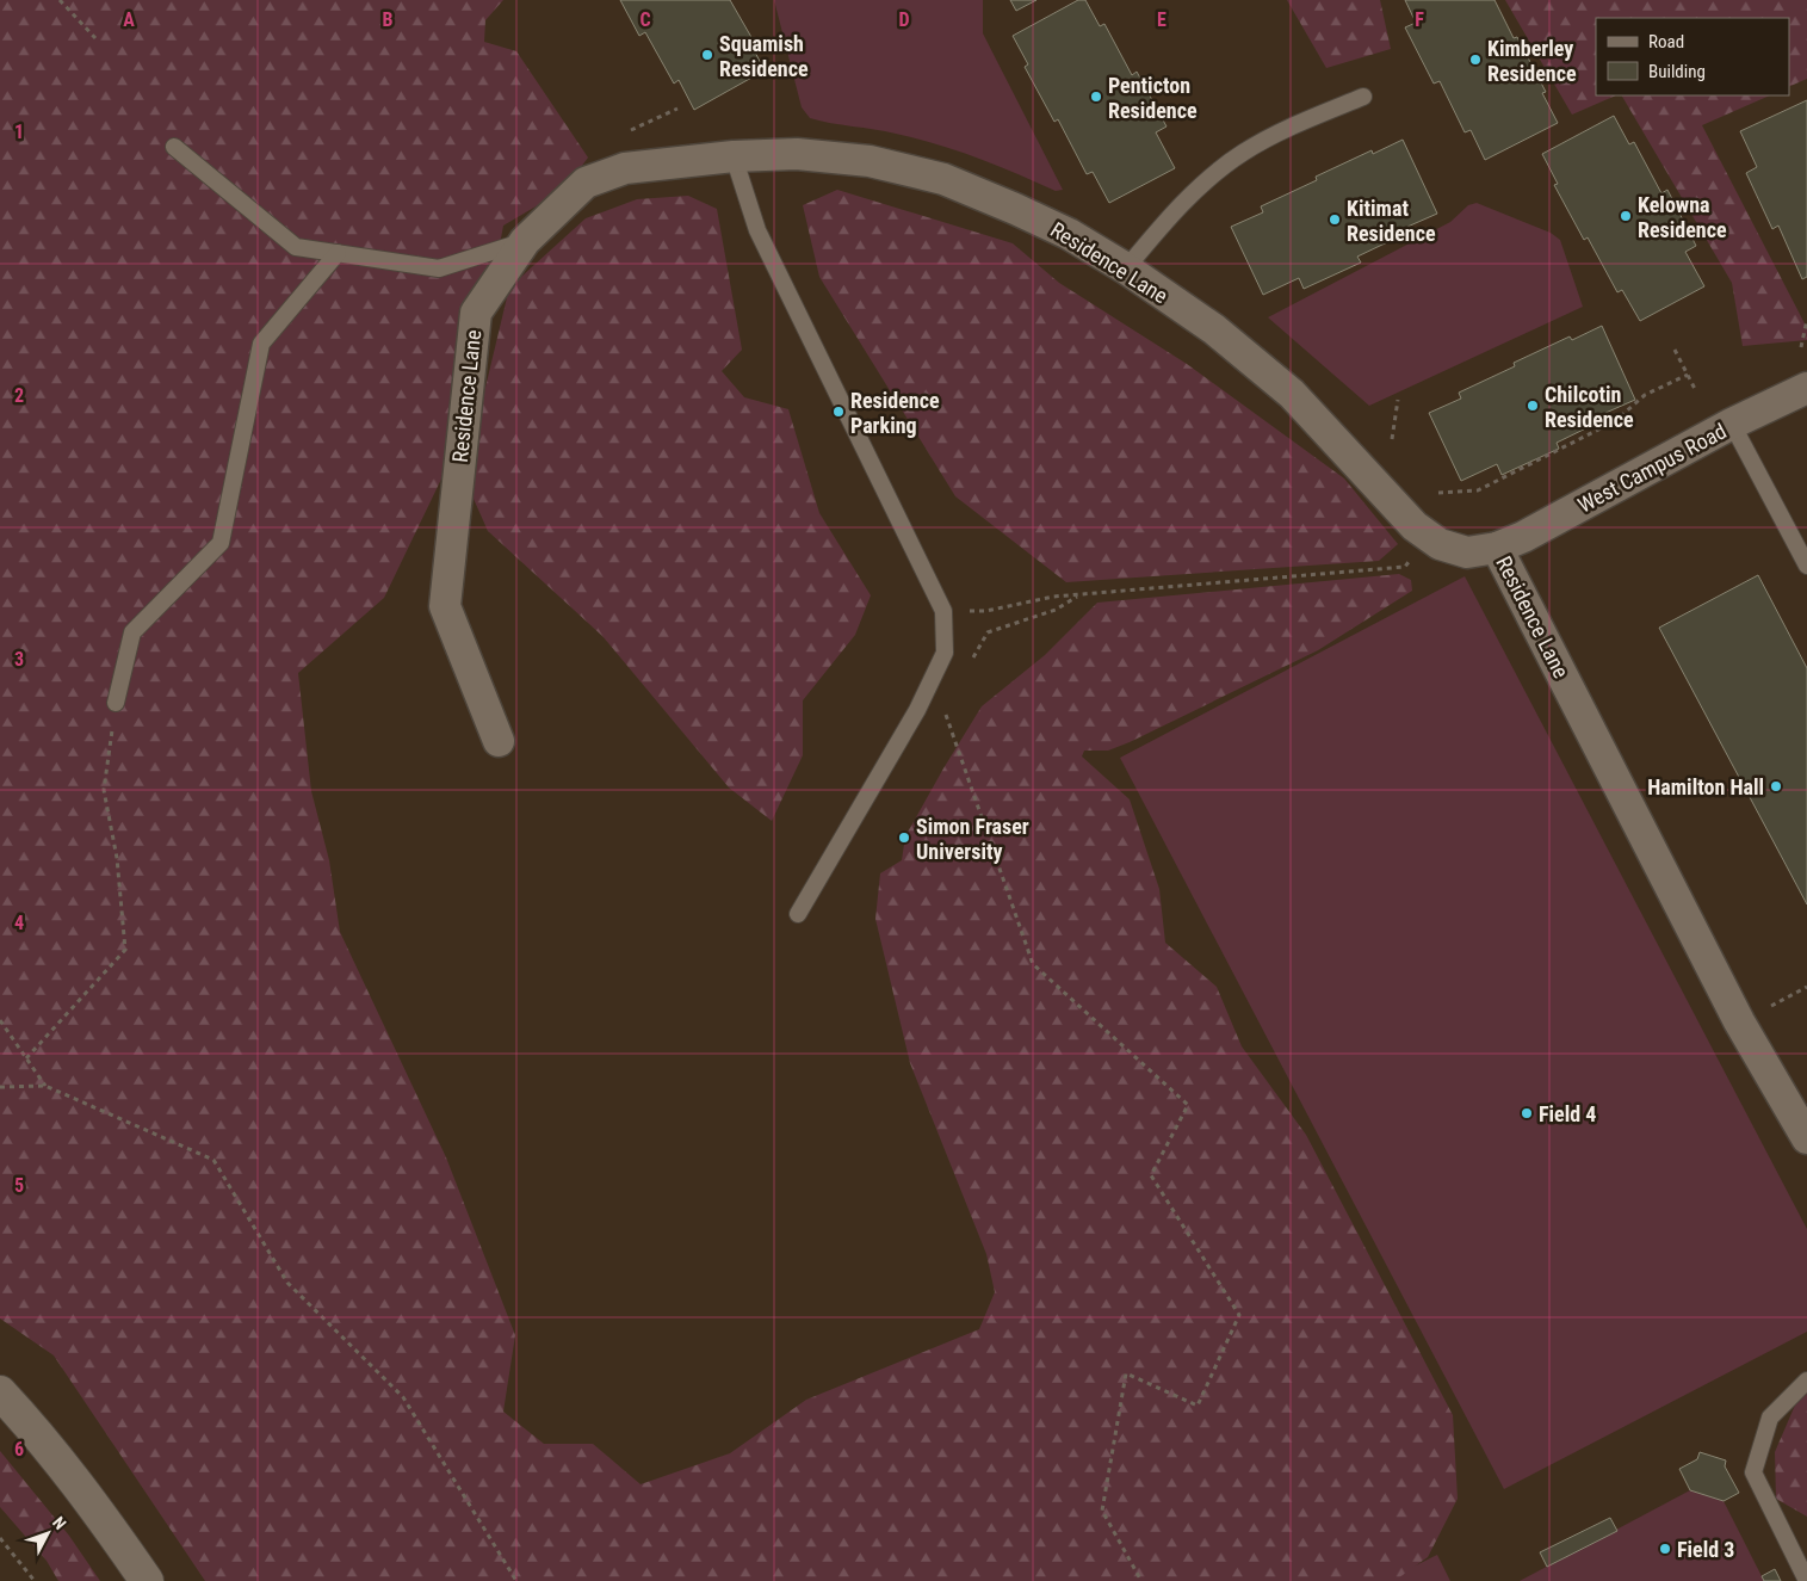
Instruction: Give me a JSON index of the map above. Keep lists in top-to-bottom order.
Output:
{
  "streets": {
    "street": ["Residence Lane", "West Campus Road"]
  },
  "crossings": [
    ["Residence Lane", "West Campus Road"]
  ],
  "places": [
    "Squamish Residence",
    "Kimberley Residence",
    "Penticton Residence",
    "Kelowna Residence",
    "Kitimat Residence",
    "Chilcotin Residence",
    "Residence Parking",
    "Hamilton Hall",
    "Simon Fraser University",
    "Field 4",
    "Field 3"
  ],
  "legend": ["Road", "Building"],
  "north": "top right",
  "grid": {
    "columns": [
      "A",
      "B",
      "C",
      "D",
      "E",
      "F"
    ],
    "rows": [
      "1",
      "2",
      "3",
      "4",
      "5",
      "6"
    ]
  }
}
